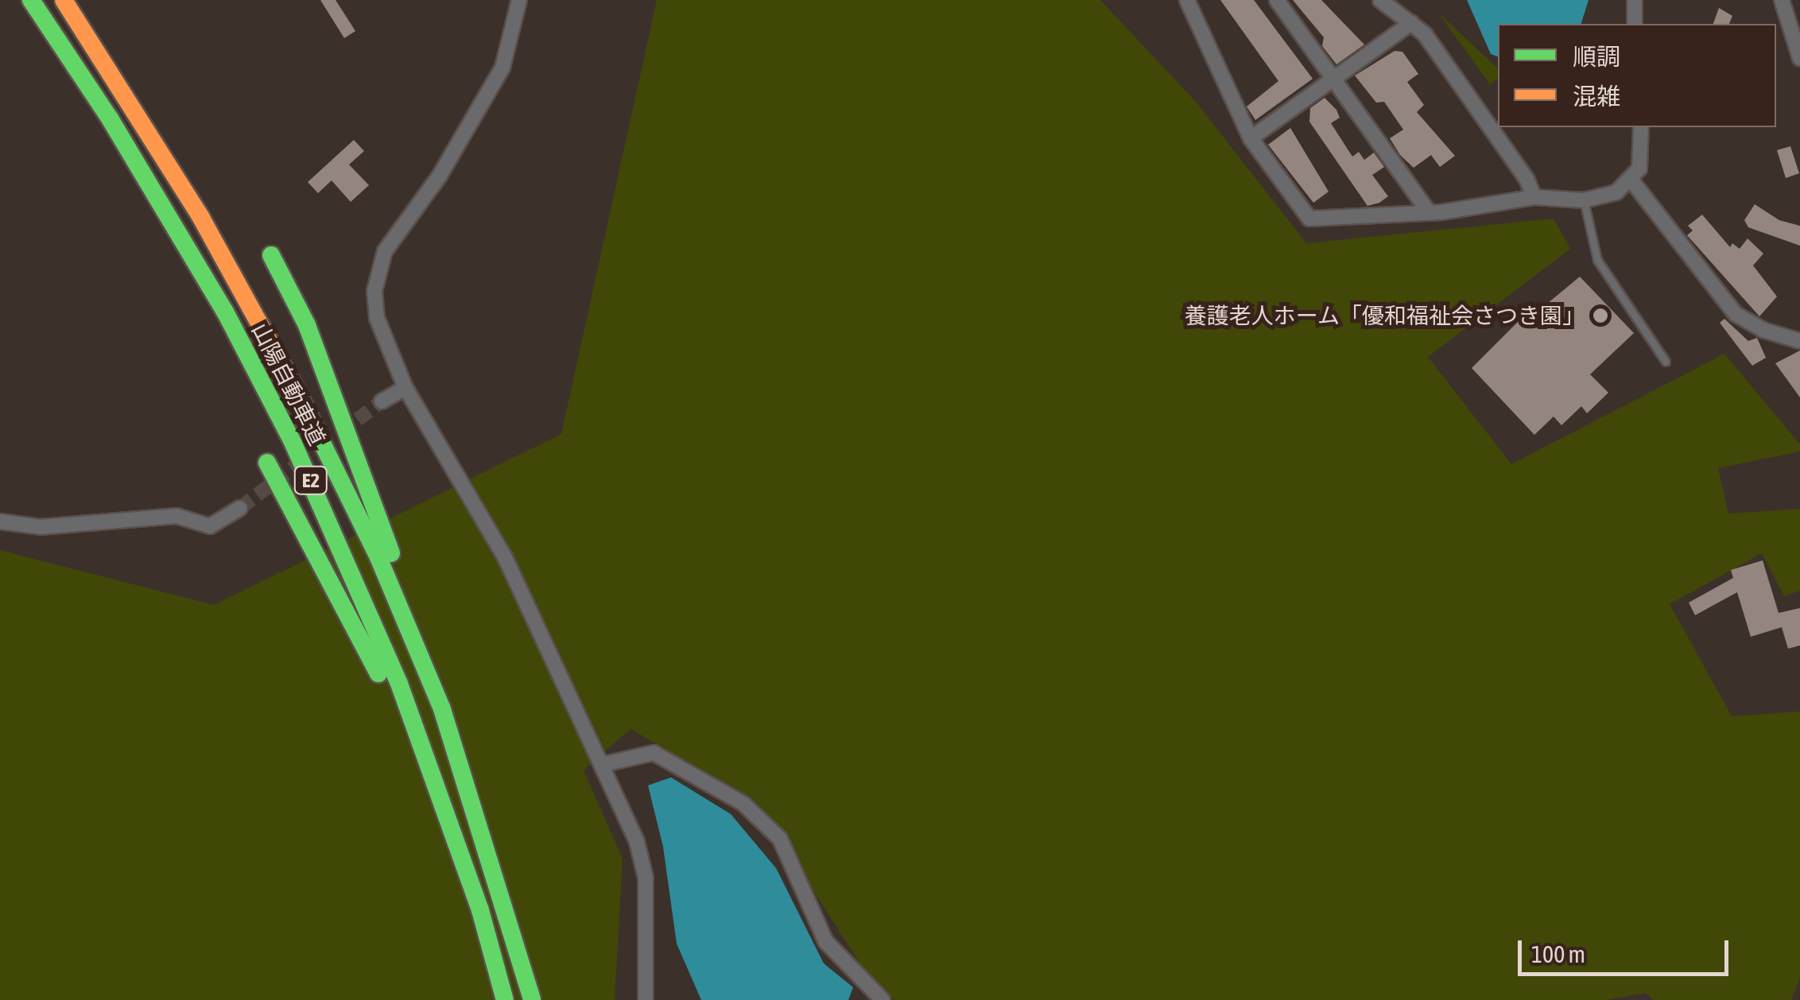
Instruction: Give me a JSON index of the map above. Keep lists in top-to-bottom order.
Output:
{
  "streets": {
    "highway": ["山陽自動車道", "E2"]
  },
  "places": ["養護老人ホーム「優和福祉会さつき園」"],
  "legend": ["順調", "混雑"],
  "scale_bar": "100 m"
}
